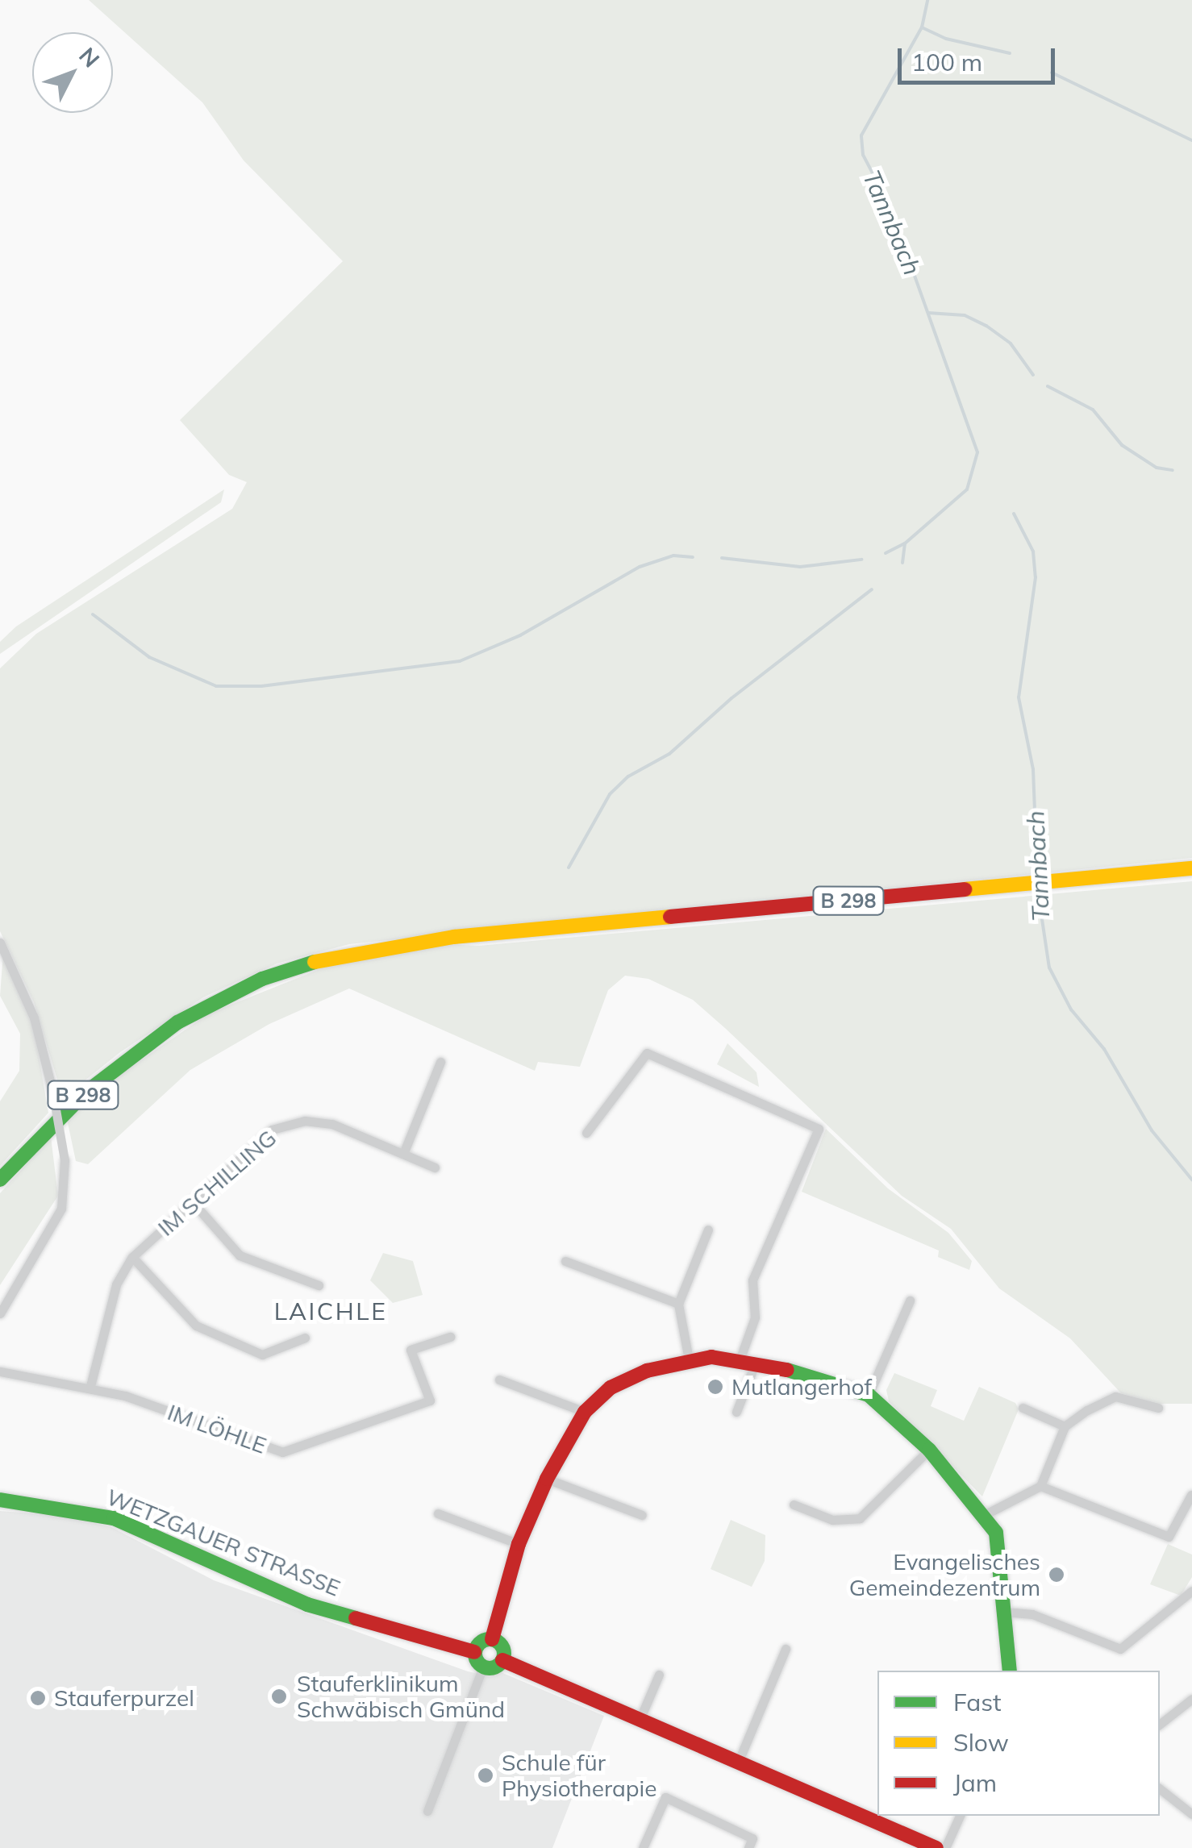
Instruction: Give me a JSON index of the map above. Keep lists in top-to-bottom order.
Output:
{
  "streets": {
    "street": [
      "B 298",
      "IM SCHILLING",
      "IM LÖHLE",
      "WETZGAUER STRASSE"
    ]
  },
  "crossings": [
    ["IM SCHILLING", "IM LÖHLE"]
  ],
  "districts": ["LAICHLE"],
  "water": ["Tannbach"],
  "places": [
    "Mutlangerhof",
    "Evangelisches Gemeindezentrum",
    "Stauferklinikum Schwäbisch Gmünd",
    "Stauferpurzel",
    "Schule für Physiotherapie"
  ],
  "legend": ["Fast", "Slow", "Jam"],
  "scale_bar": "100 m",
  "north": "top right"
}
